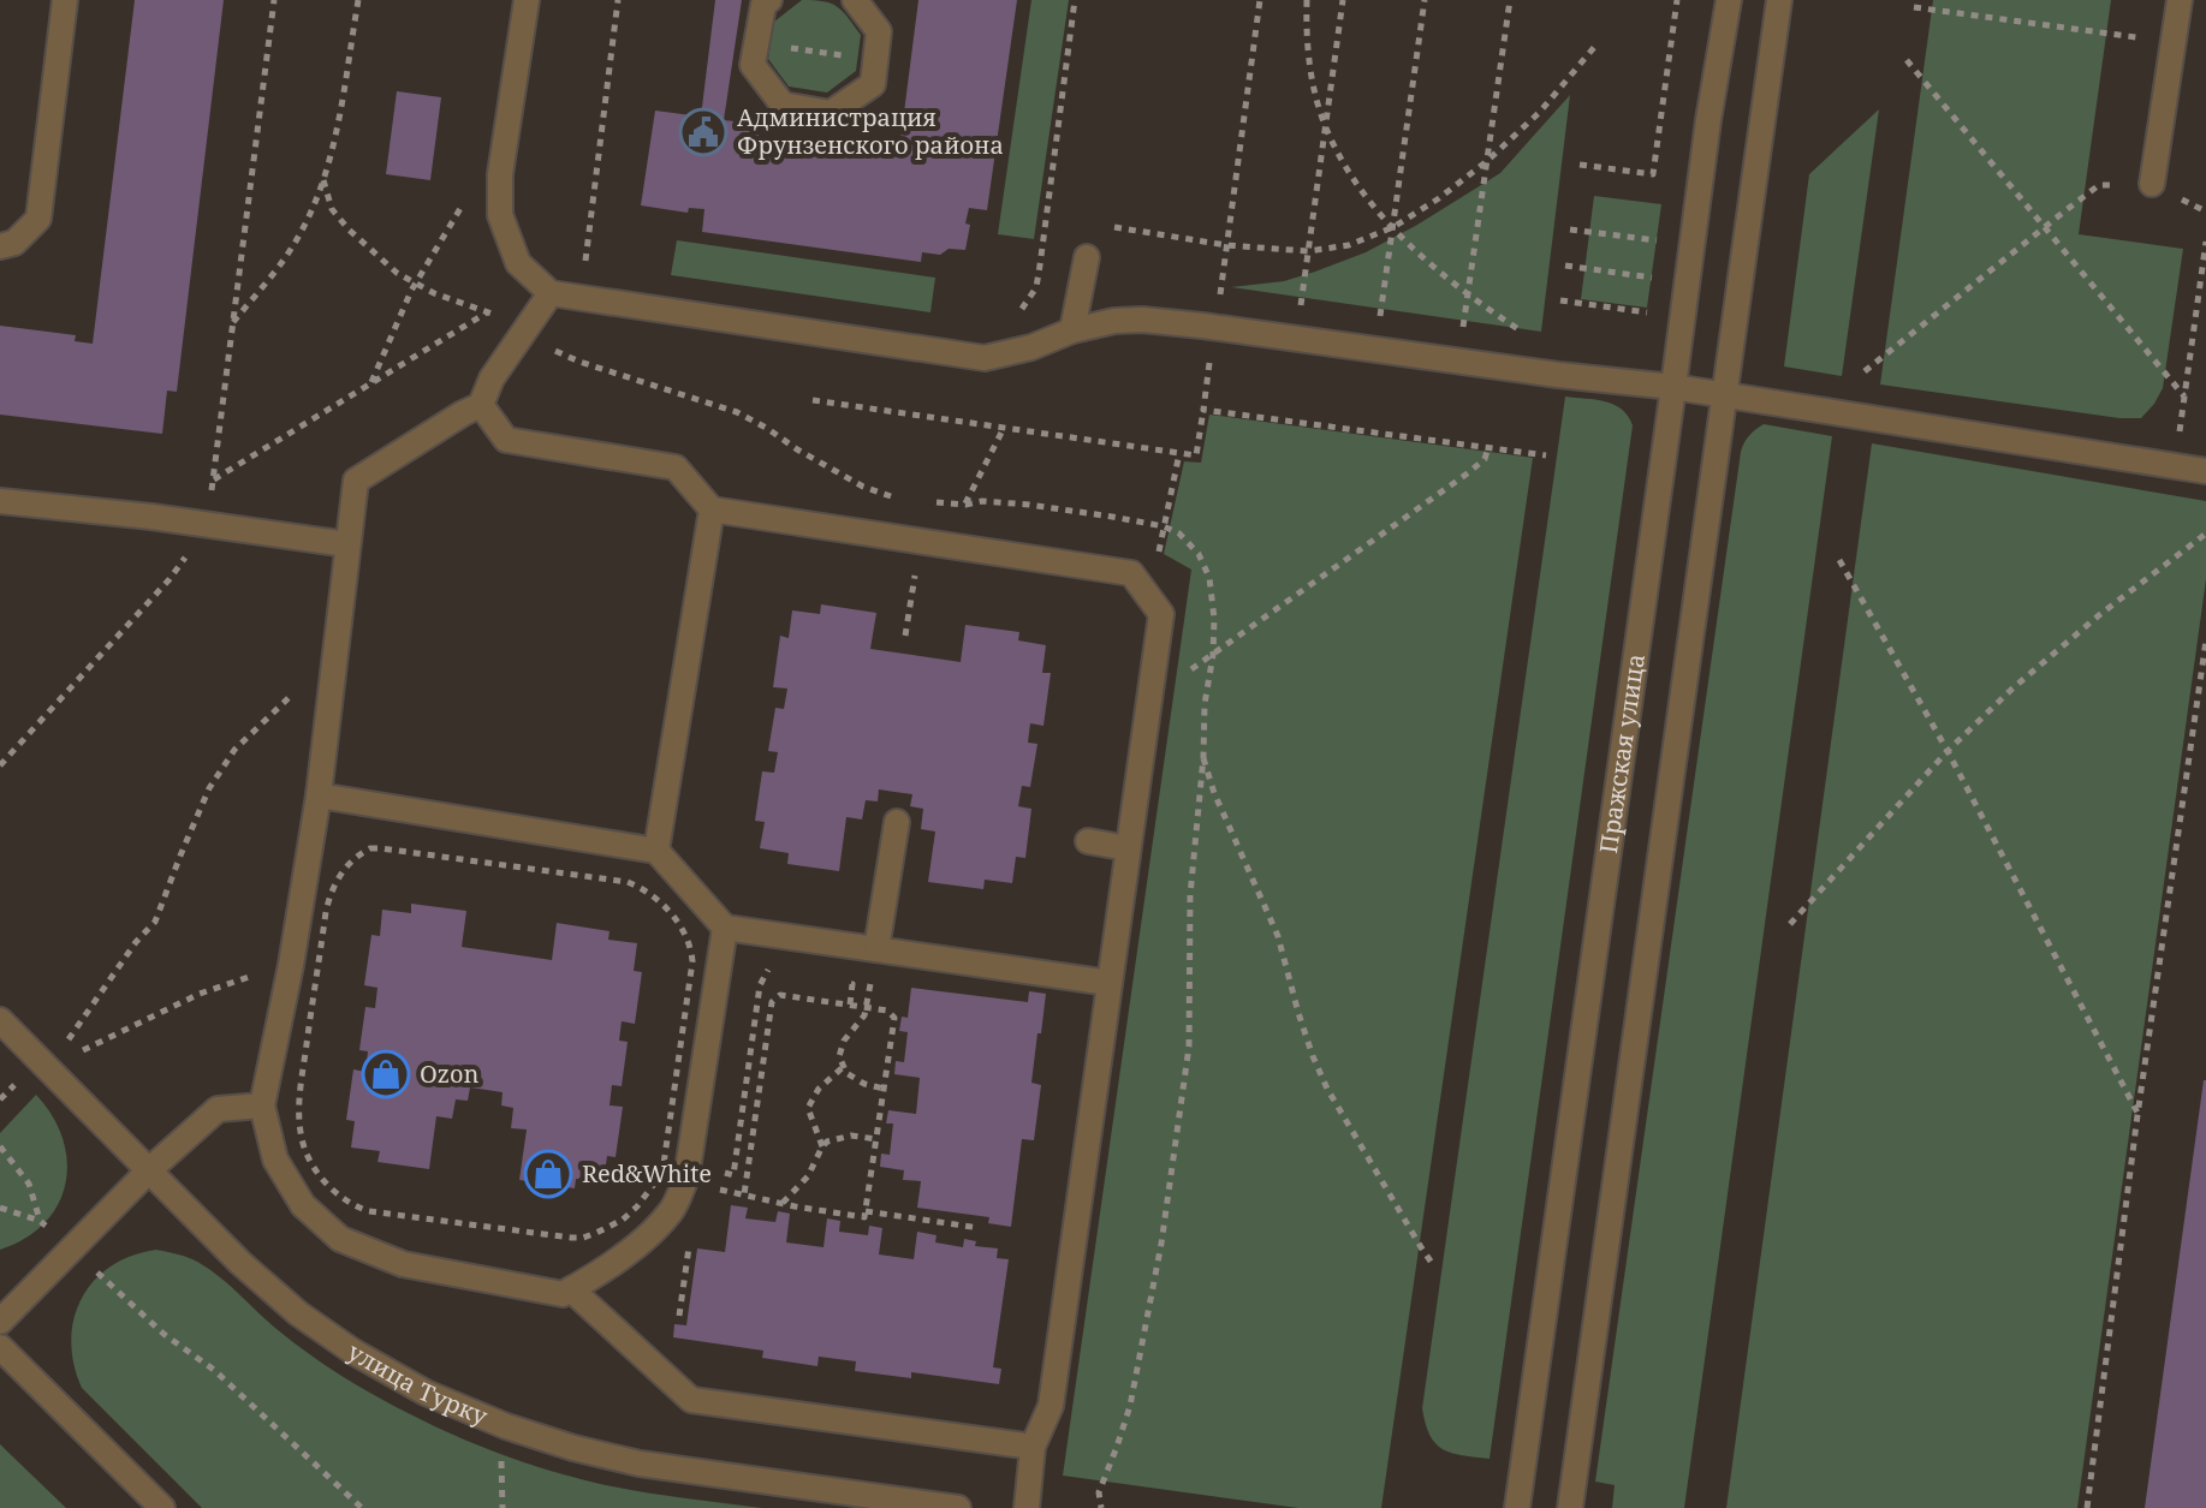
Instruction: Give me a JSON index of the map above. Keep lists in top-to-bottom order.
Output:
{
  "streets": {
    "street": ["Пражская улица", "улица Турку"]
  },
  "places": {
    "public building": ["Администрация Фрунзенского района"],
    "shop": ["Ozon", "Red&White"]
  }
}
